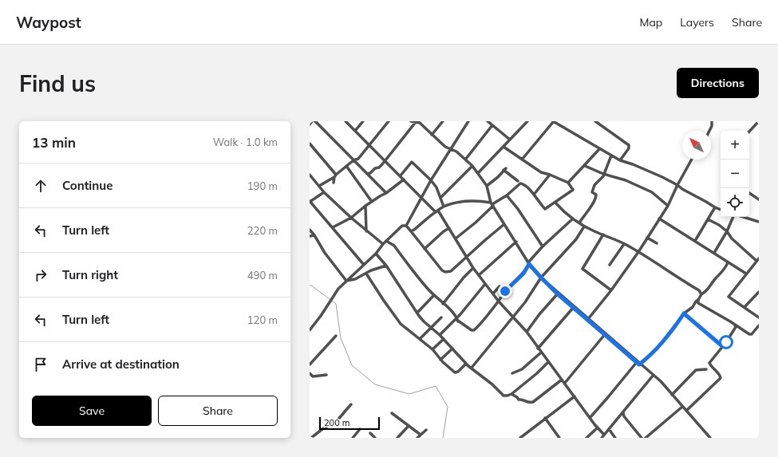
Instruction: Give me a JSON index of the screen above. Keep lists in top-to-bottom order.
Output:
{
  "scale_bar": "200 m",
  "north": "top left",
  "page": {
    "header": "Waypost",
    "nav": ["Map", "Layers", "Share"],
    "buttons": [
      "Directions",
      ["Save", "Share"]
    ],
    "title": "Find us",
    "heading": ["13 min", "Walk · 1.0 km"],
    "map_buttons": ["+", "−"],
    "list": [
      ["Continue", "190 m"],
      ["Turn left", "220 m"],
      ["Turn right", "490 m"],
      ["Turn left", "120 m"],
      "Arrive at destination"
    ],
    "scale": "200 m"
  }
}
